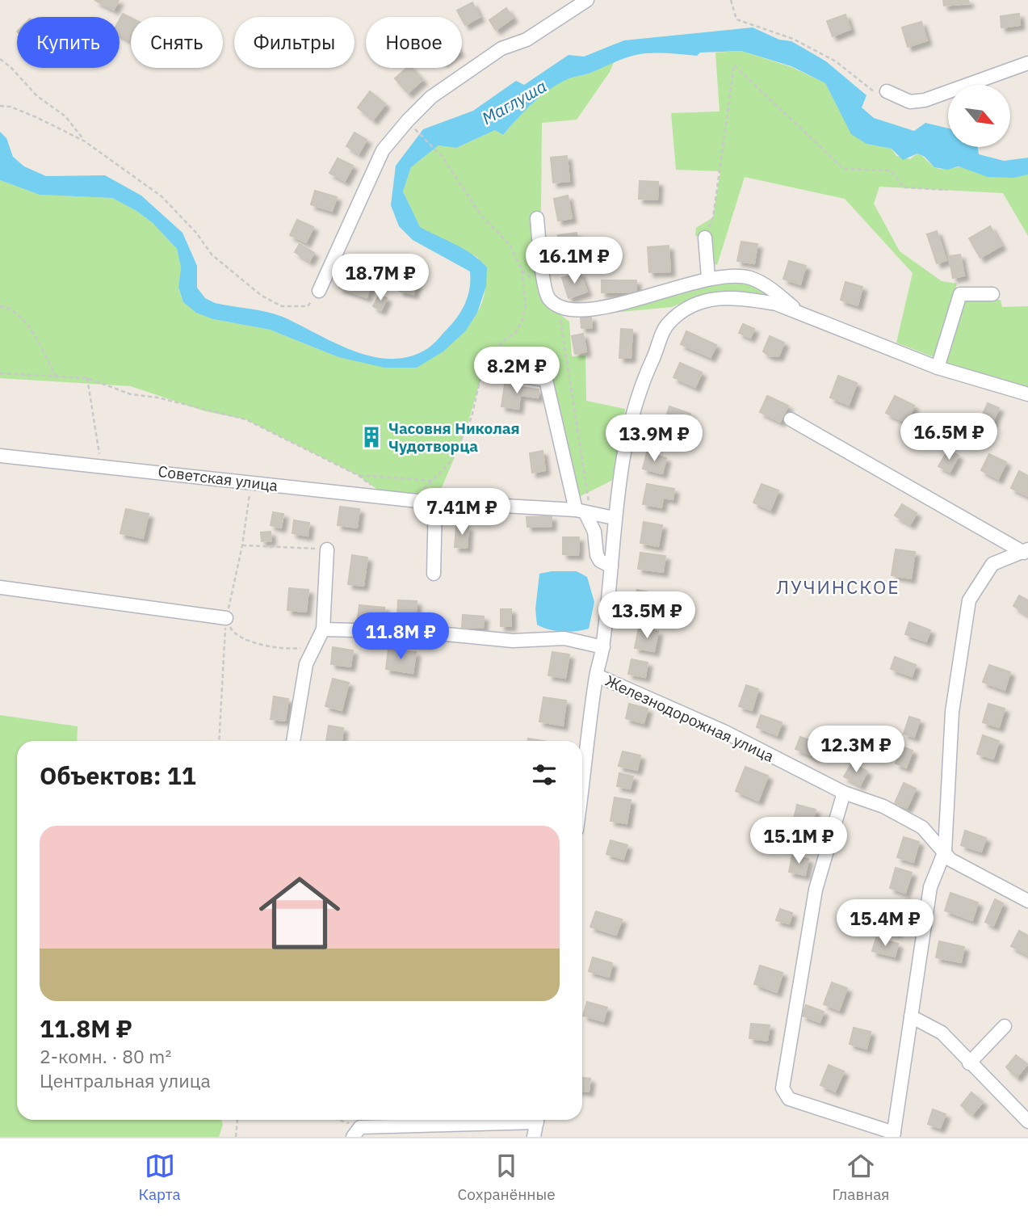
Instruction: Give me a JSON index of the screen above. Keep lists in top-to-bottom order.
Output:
{
  "streets": {
    "street": ["Советская улица", "Железнодорожная улица"]
  },
  "districts": ["ЛУЧИНСКОЕ"],
  "water": ["Маглуша"],
  "places": {
    "building": ["Часовня Николая Чудотворца"]
  },
  "north": "bottom right",
  "page": {
    "chip": [
      "Купить",
      "Снять",
      "Фильтры",
      "Новое"
    ],
    "price": [
      "16.1M ₽",
      "18.7M ₽",
      "8.2M ₽",
      "16.5M ₽",
      "13.9M ₽",
      "7.41M ₽",
      "13.5M ₽",
      "11.8M ₽",
      "12.3M ₽",
      "15.1M ₽",
      "15.4M ₽"
    ],
    "heading": "Объектов: 11",
    "list": [
      {
        "name": "11.8M ₽",
        "note": "2-комн. · 80 m² · Центральная улица"
      }
    ],
    "tabs": ["Карта", "Сохранённые", "Главная"]
  }
}
